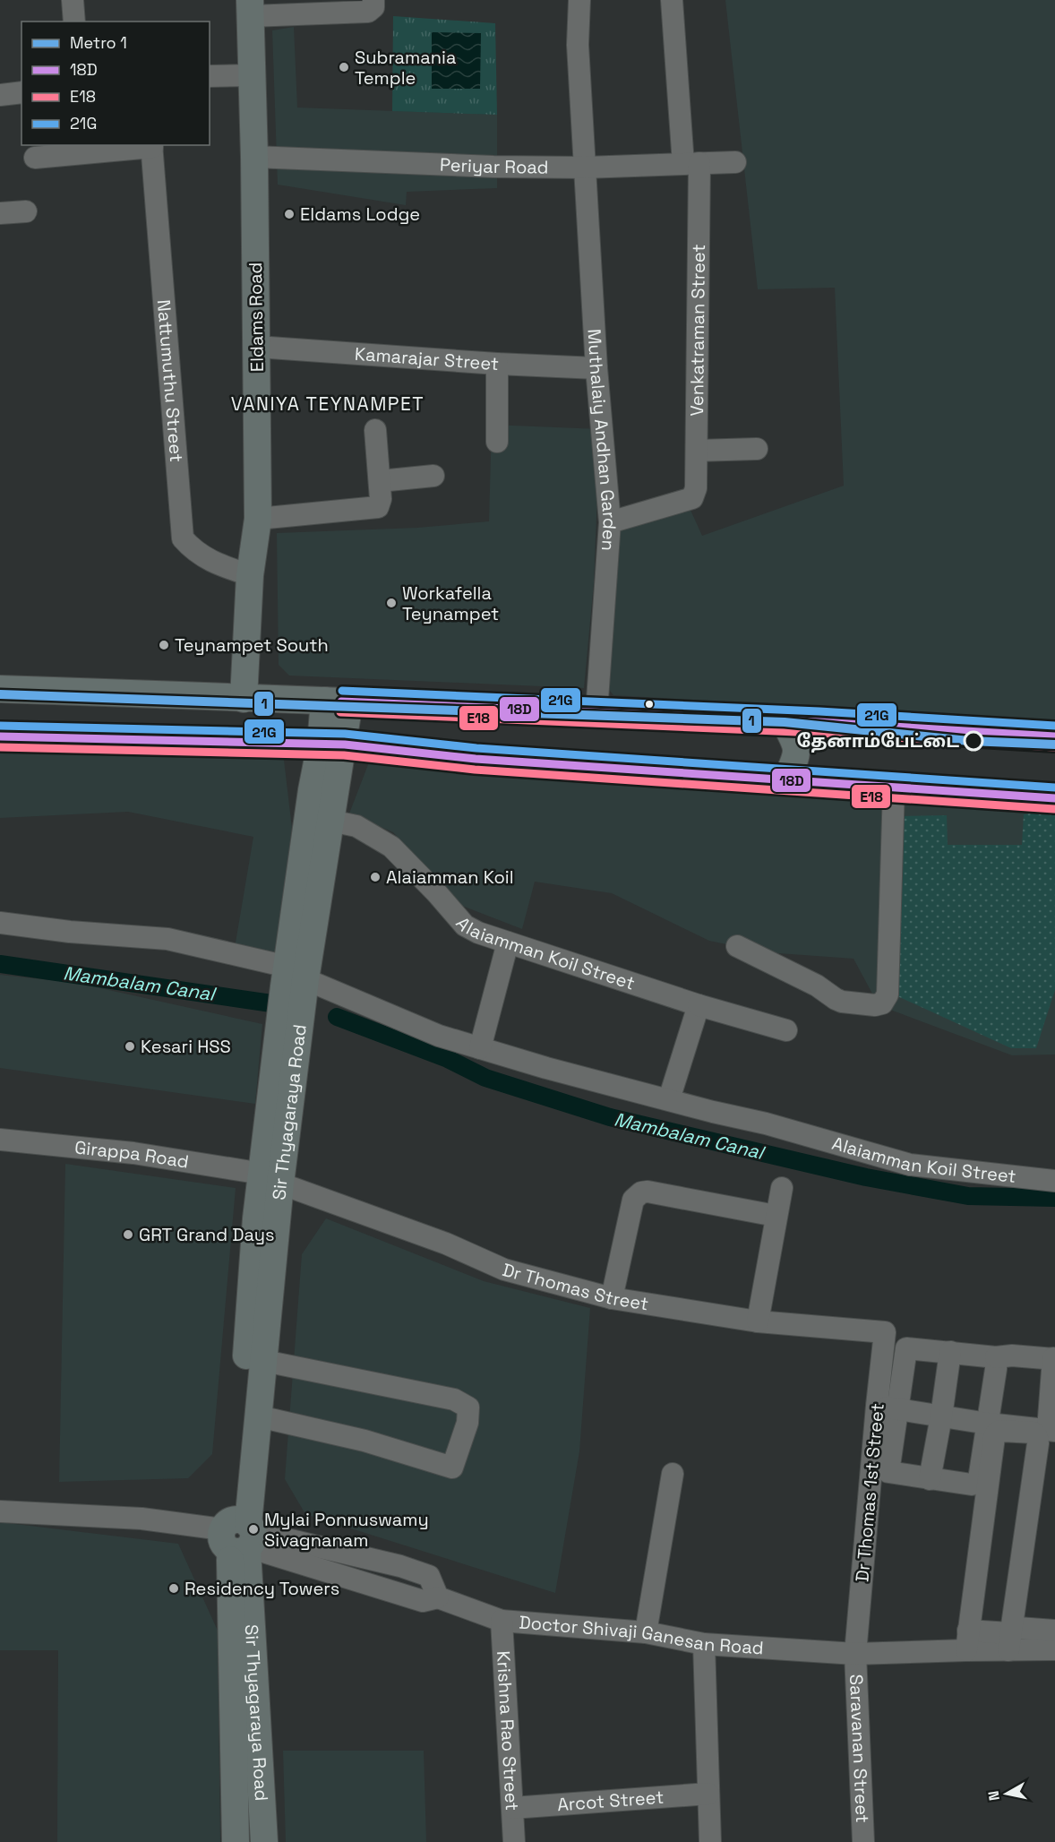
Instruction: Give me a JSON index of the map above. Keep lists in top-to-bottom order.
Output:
{
  "streets": {
    "main road": ["Eldams Road", "Sir Thyagaraya Road"],
    "street": [
      "Periyar Road",
      "Venkatraman Street",
      "Kamarajar Street",
      "Nattumuthu Street",
      "Muthalaiy Andhan Garden",
      "Alaiamman Koil Street",
      "Girappa Road",
      "Dr Thomas Street",
      "Dr Thomas 1st Street",
      "Doctor Shivaji Ganesan Road",
      "Krishna Rao Street",
      "Saravanan Street",
      "Arcot Street"
    ]
  },
  "crossings": [
    ["Periyar Road", "Eldams Road"],
    ["Periyar Road", "Venkatraman Street"],
    ["Periyar Road", "Muthalaiy Andhan Garden"],
    ["Eldams Road", "Kamarajar Street"],
    ["Eldams Road", "Nattumuthu Street"],
    ["Venkatraman Street", "Muthalaiy Andhan Garden"],
    ["Kamarajar Street", "Muthalaiy Andhan Garden"],
    ["Alaiamman Koil Street", "Sir Thyagaraya Road"],
    ["Sir Thyagaraya Road", "Girappa Road"],
    ["Sir Thyagaraya Road", "Dr Thomas Street"],
    ["Sir Thyagaraya Road", "Doctor Shivaji Ganesan Road"],
    ["Girappa Road", "Dr Thomas Street"],
    ["Dr Thomas Street", "Dr Thomas 1st Street"],
    ["Dr Thomas 1st Street", "Doctor Shivaji Ganesan Road"],
    ["Dr Thomas 1st Street", "Saravanan Street"],
    ["Doctor Shivaji Ganesan Road", "Krishna Rao Street"],
    ["Doctor Shivaji Ganesan Road", "Saravanan Street"],
    ["Krishna Rao Street", "Arcot Street"]
  ],
  "districts": ["VANIYA TEYNAMPET"],
  "water": ["Mambalam Canal"],
  "places": [
    "Subramania Temple",
    "Eldams Lodge",
    "Workafella Teynampet",
    "Teynampet South",
    "தேனாம்பேட்டை",
    "Alaiamman Koil",
    "Kesari HSS",
    "GRT Grand Days",
    "Mylai Ponnuswamy Sivagnanam",
    "Residency Towers"
  ],
  "lines": [
    "transit line 21G",
    "metro line 1",
    "transit line 18D",
    "transit line E18"
  ],
  "legend": [
    "Metro 1",
    "18D",
    "E18",
    "21G"
  ],
  "north": "left"
}
